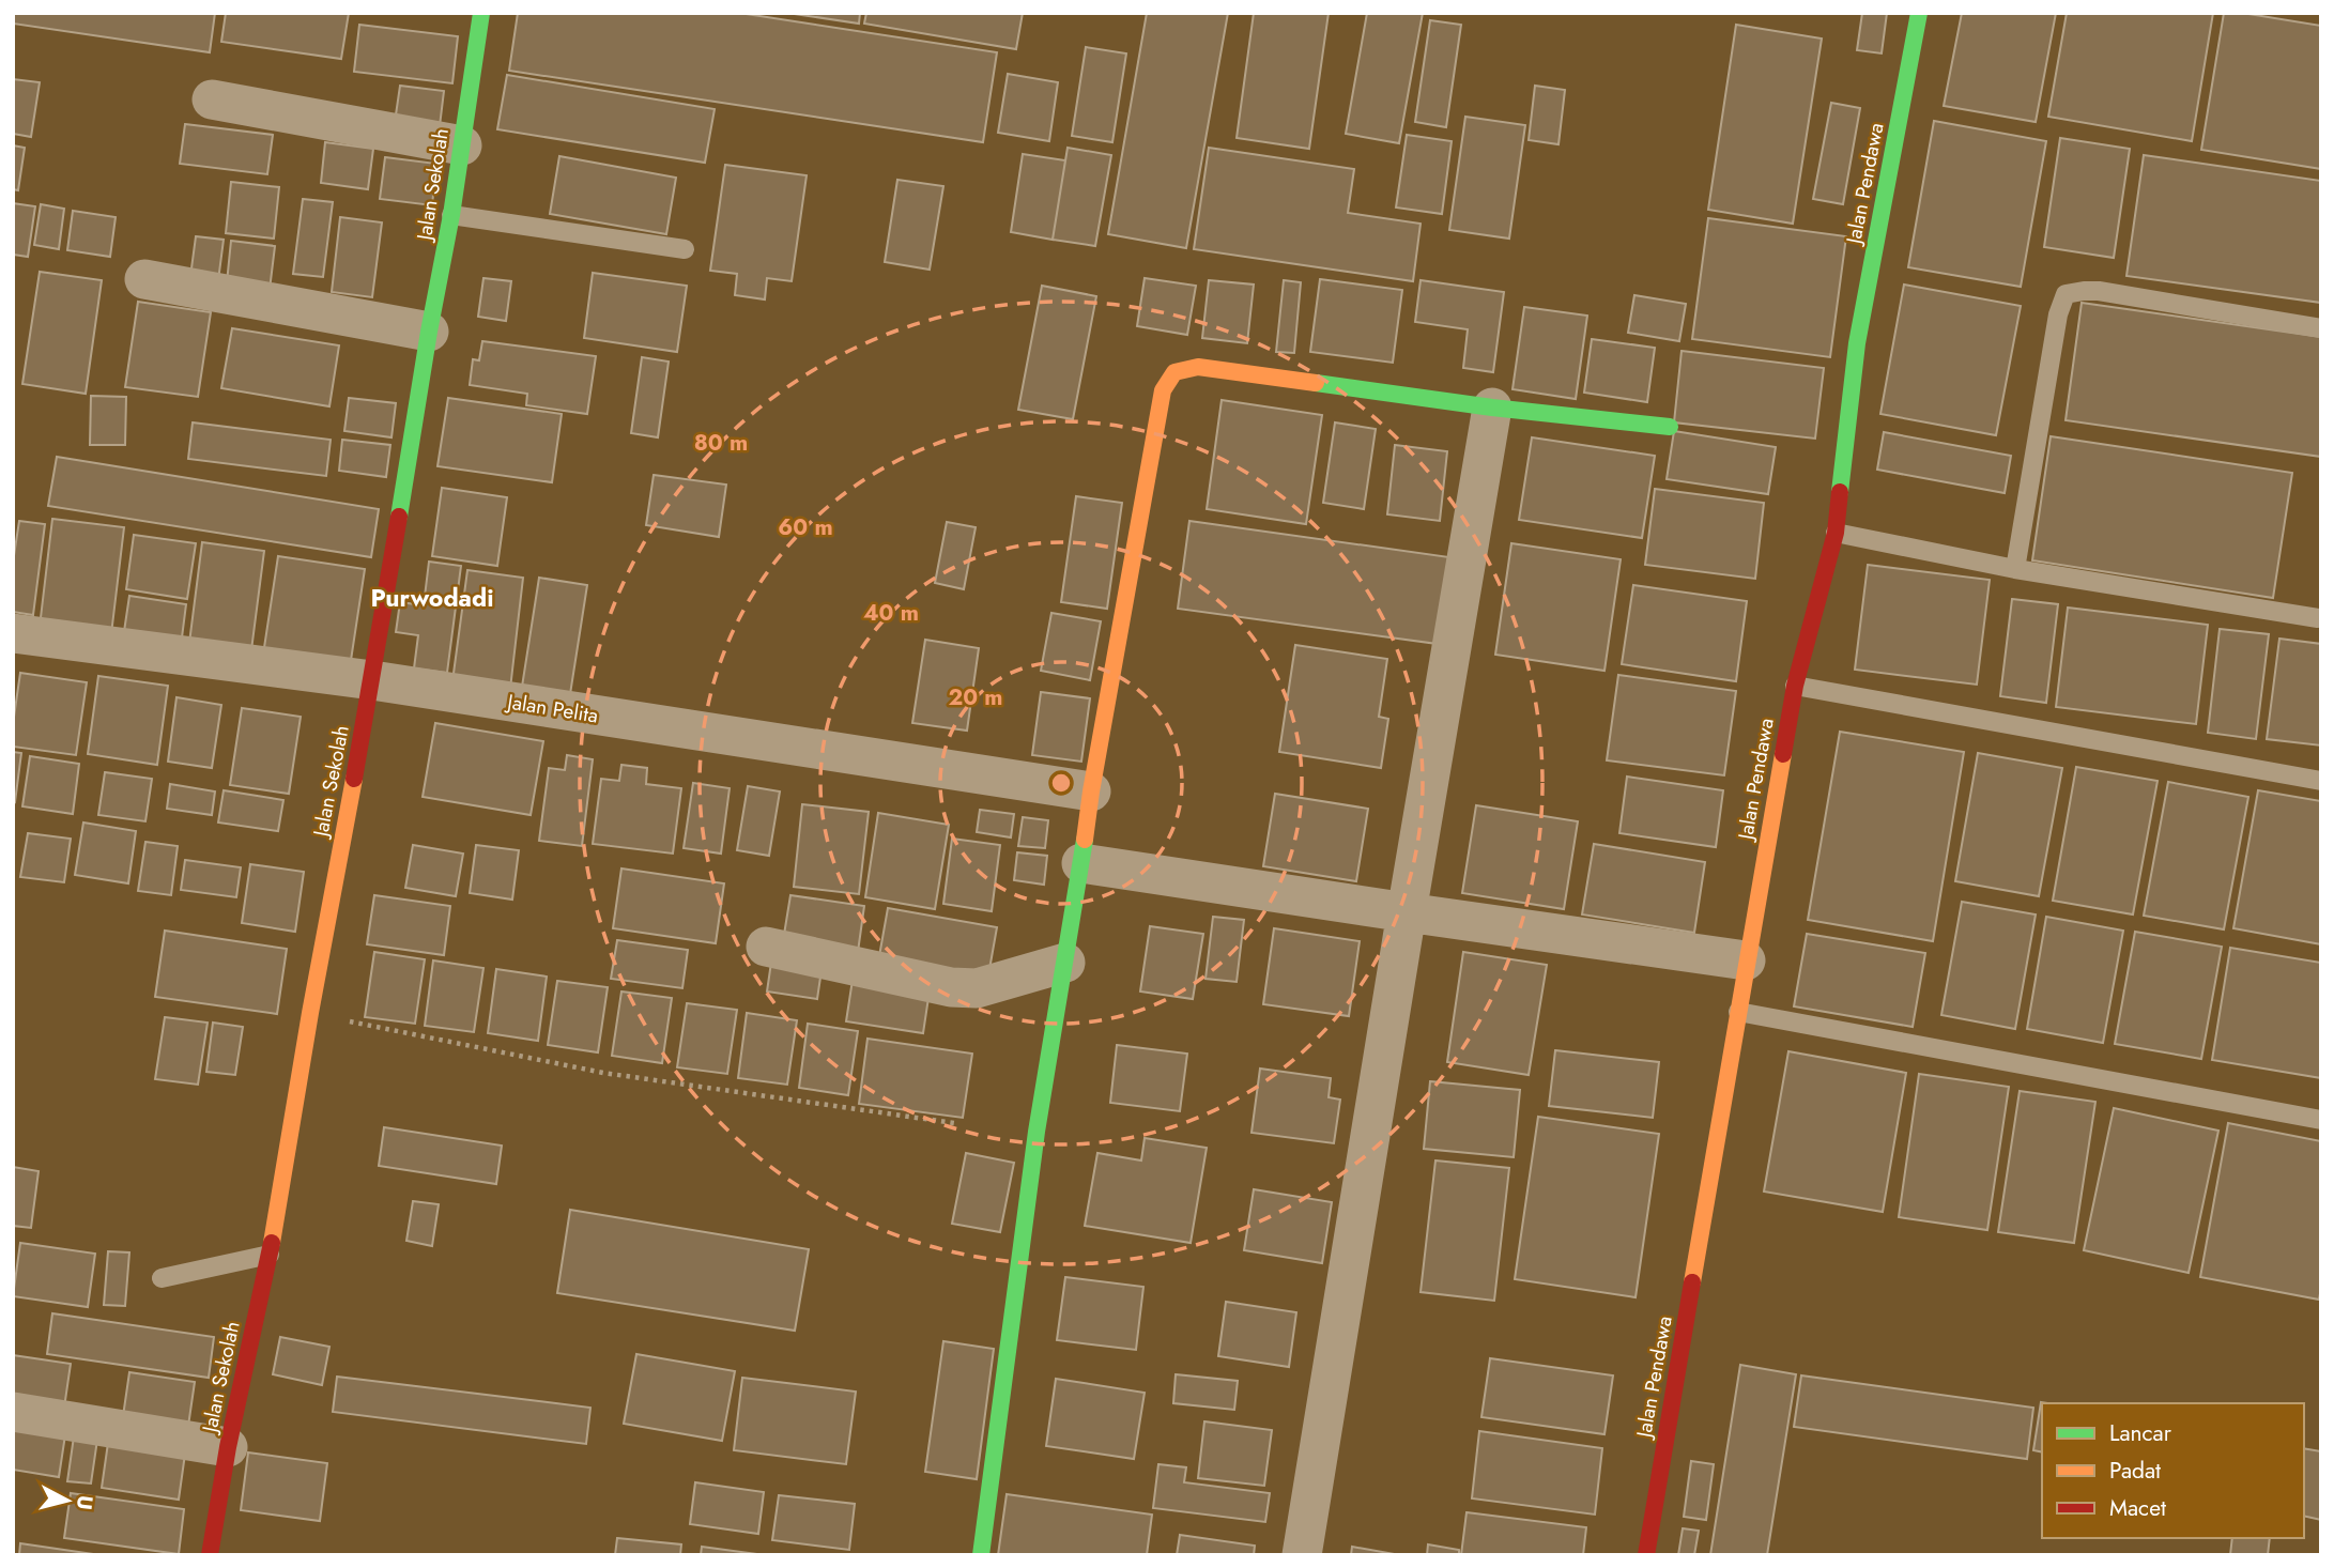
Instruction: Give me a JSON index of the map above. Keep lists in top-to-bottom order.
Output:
{
  "streets": {
    "street": ["Jalan Pendawa", "Jalan Sekolah", "Jalan Pelita"]
  },
  "crossings": [
    ["Jalan Sekolah", "Jalan Pelita"]
  ],
  "districts": ["Purwodadi"],
  "legend": ["Lancar", "Padat", "Macet"],
  "north": "right",
  "rings": [
    "80 m",
    "60 m",
    "40 m",
    "20 m"
  ]
}
